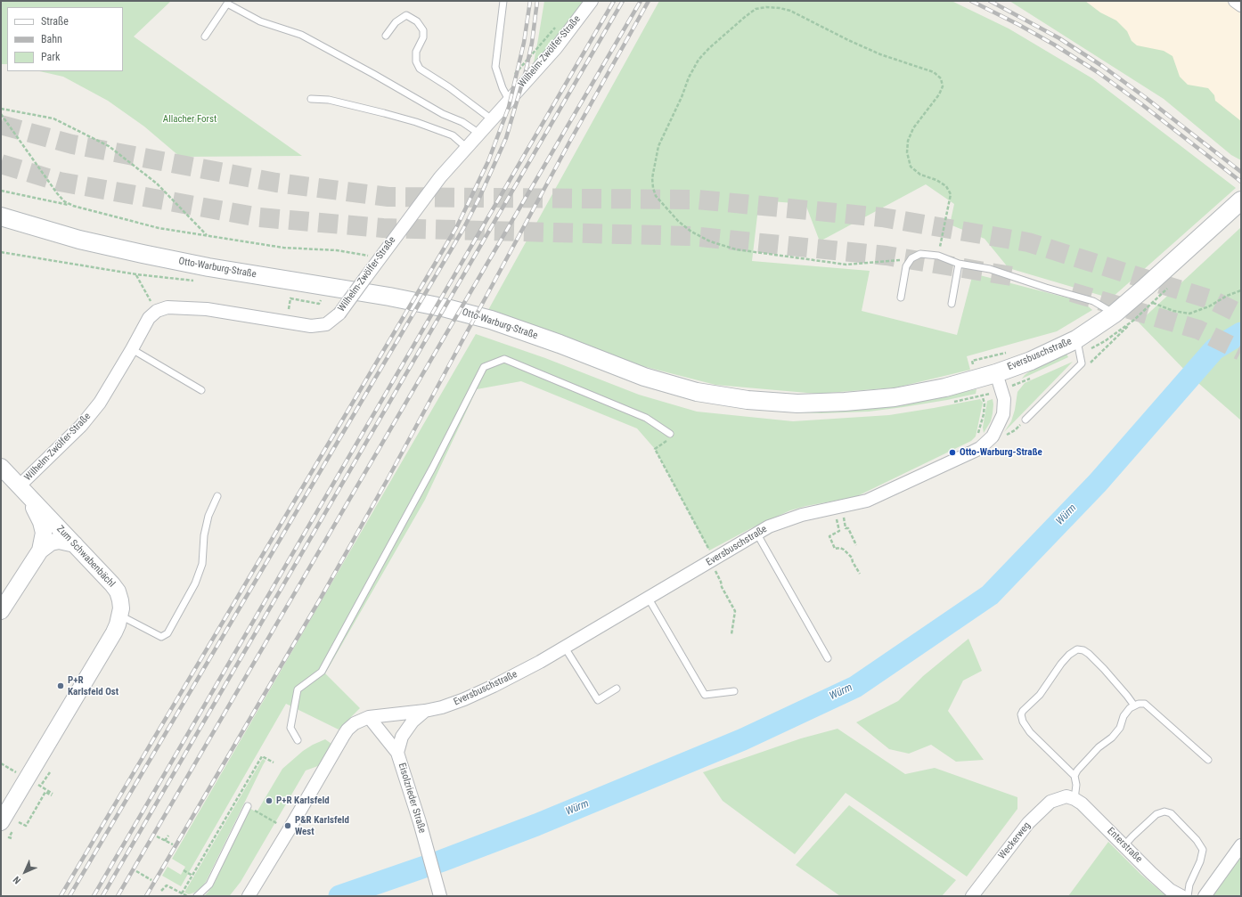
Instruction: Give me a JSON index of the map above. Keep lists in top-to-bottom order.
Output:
{
  "streets": {
    "main road": ["Otto-Warburg-Straße", "Eversbuschstraße"],
    "street": [
      "Wilhelm-Zwölfer-Straße",
      "Zum Schwabenbächl",
      "Eisolzrieder Straße",
      "Weckerweg",
      "Enterstraße"
    ]
  },
  "crossings": [
    ["Wilhelm-Zwölfer-Straße", "Zum Schwabenbächl"],
    ["Otto-Warburg-Straße", "Eversbuschstraße"],
    ["Eversbuschstraße", "Eisolzrieder Straße"],
    ["Weckerweg", "Enterstraße"]
  ],
  "water": ["Würm"],
  "parks": ["Allacher Forst"],
  "places": [
    "Otto-Warburg-Straße",
    "P+R Karlsfeld Ost",
    "P+R Karlsfeld",
    "P&R Karlsfeld West"
  ],
  "legend": ["Straße", "Bahn", "Park"],
  "north": "bottom left"
}
